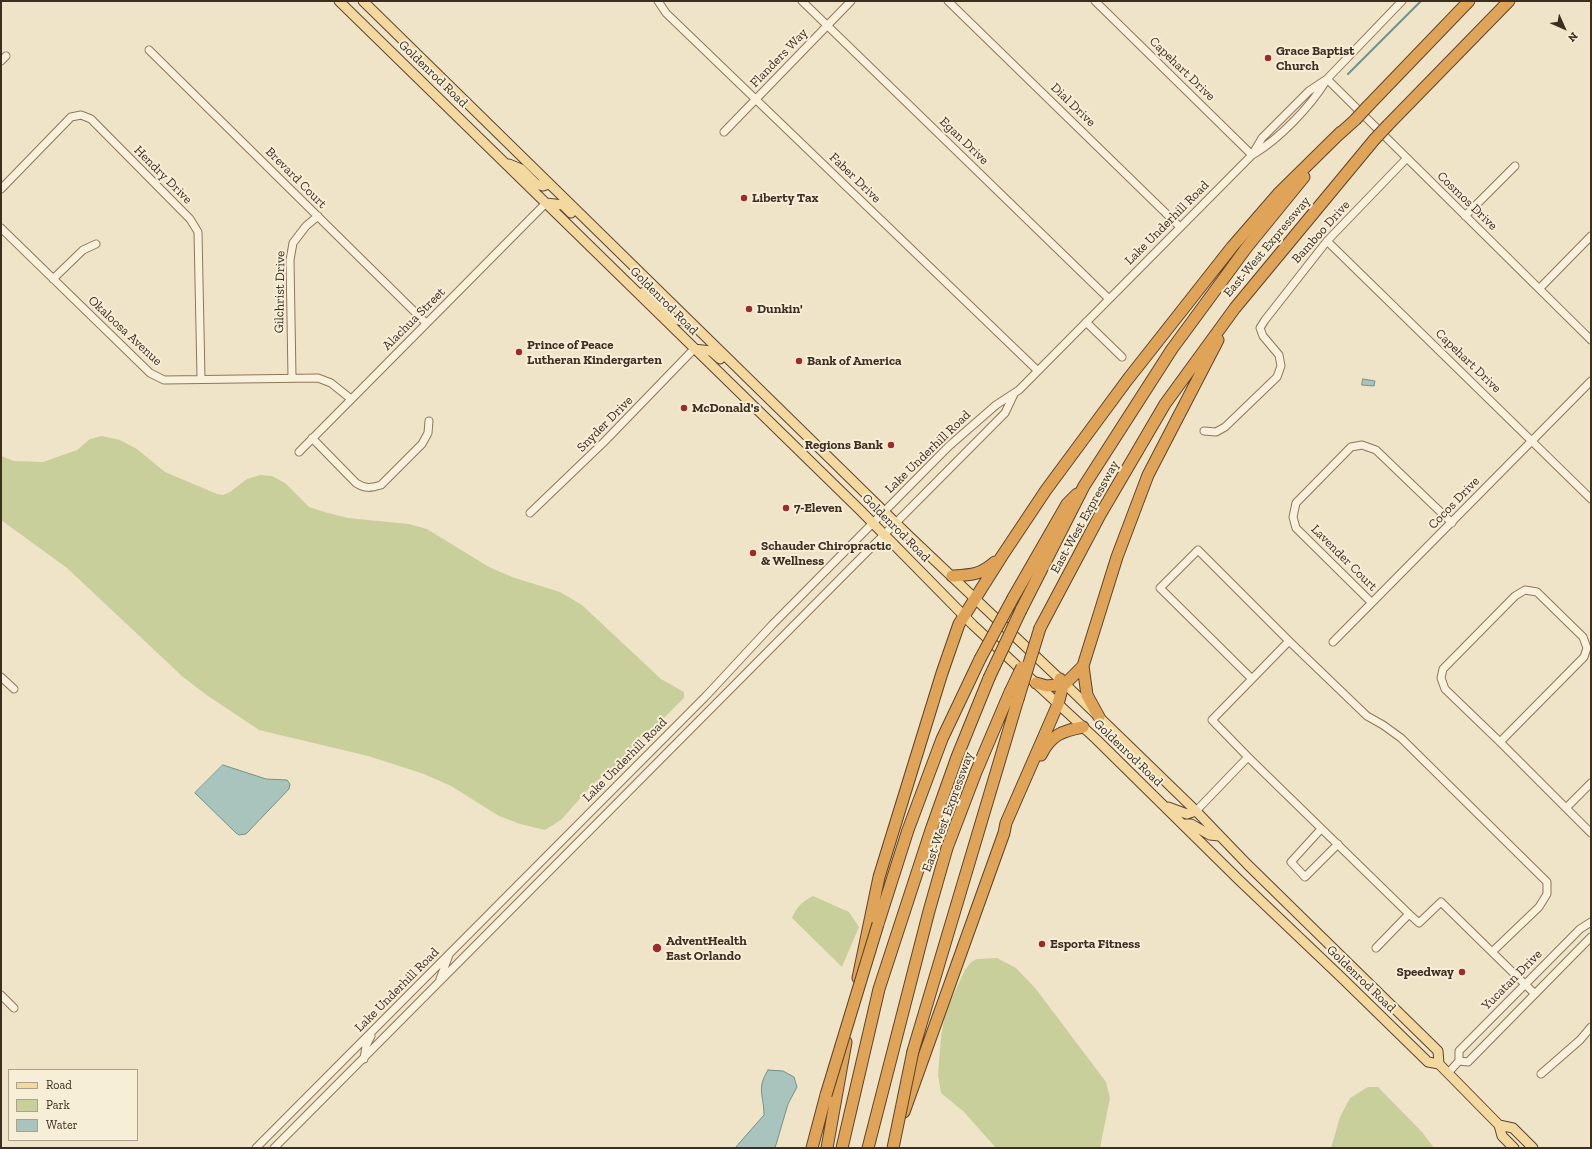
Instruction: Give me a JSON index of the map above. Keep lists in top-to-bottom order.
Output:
{
  "streets": {
    "highway": ["East-West Expressway"],
    "main road": ["Goldenrod Road"],
    "street": [
      "Flanders Way",
      "Capehart Drive",
      "Dial Drive",
      "Egan Drive",
      "Hendry Drive",
      "Brevard Court",
      "Faber Drive",
      "Cosmos Drive",
      "Lake Underhill Road",
      "Bamboo Drive",
      "Gilchrist Drive",
      "Alachua Street",
      "Okaloosa Avenue",
      "Snyder Drive",
      "Cocos Drive",
      "Lavender Court",
      "Yucatan Drive"
    ]
  },
  "crossings": [
    ["Flanders Way", "Egan Drive"],
    ["Flanders Way", "Faber Drive"],
    ["Capehart Drive", "Lake Underhill Road"],
    ["Capehart Drive", "Bamboo Drive"],
    ["Capehart Drive", "Cocos Drive"],
    ["Goldenrod Road", "Lake Underhill Road"],
    ["Goldenrod Road", "Alachua Street"],
    ["Goldenrod Road", "Snyder Drive"],
    ["Goldenrod Road", "Yucatan Drive"],
    ["Dial Drive", "Lake Underhill Road"],
    ["Egan Drive", "Lake Underhill Road"],
    ["Hendry Drive", "Okaloosa Avenue"],
    ["Brevard Court", "Gilchrist Drive"],
    ["Brevard Court", "Alachua Street"],
    ["Faber Drive", "Lake Underhill Road"],
    ["Cosmos Drive", "Lake Underhill Road"],
    ["Cosmos Drive", "Bamboo Drive"],
    ["Gilchrist Drive", "Okaloosa Avenue"],
    ["Alachua Street", "Okaloosa Avenue"],
    ["Cocos Drive", "Lavender Court"]
  ],
  "places": [
    "Grace Baptist Church",
    "Liberty Tax",
    "Dunkin'",
    "Prince of Peace Lutheran Kindergarten",
    "Bank of America",
    "McDonald's",
    "Regions Bank",
    "7-Eleven",
    "Schauder Chiropractic & Wellness",
    "Esporta Fitness",
    "AdventHealth East Orlando",
    "Speedway"
  ],
  "legend": ["Road", "Park", "Water"],
  "north": "bottom right"
}
